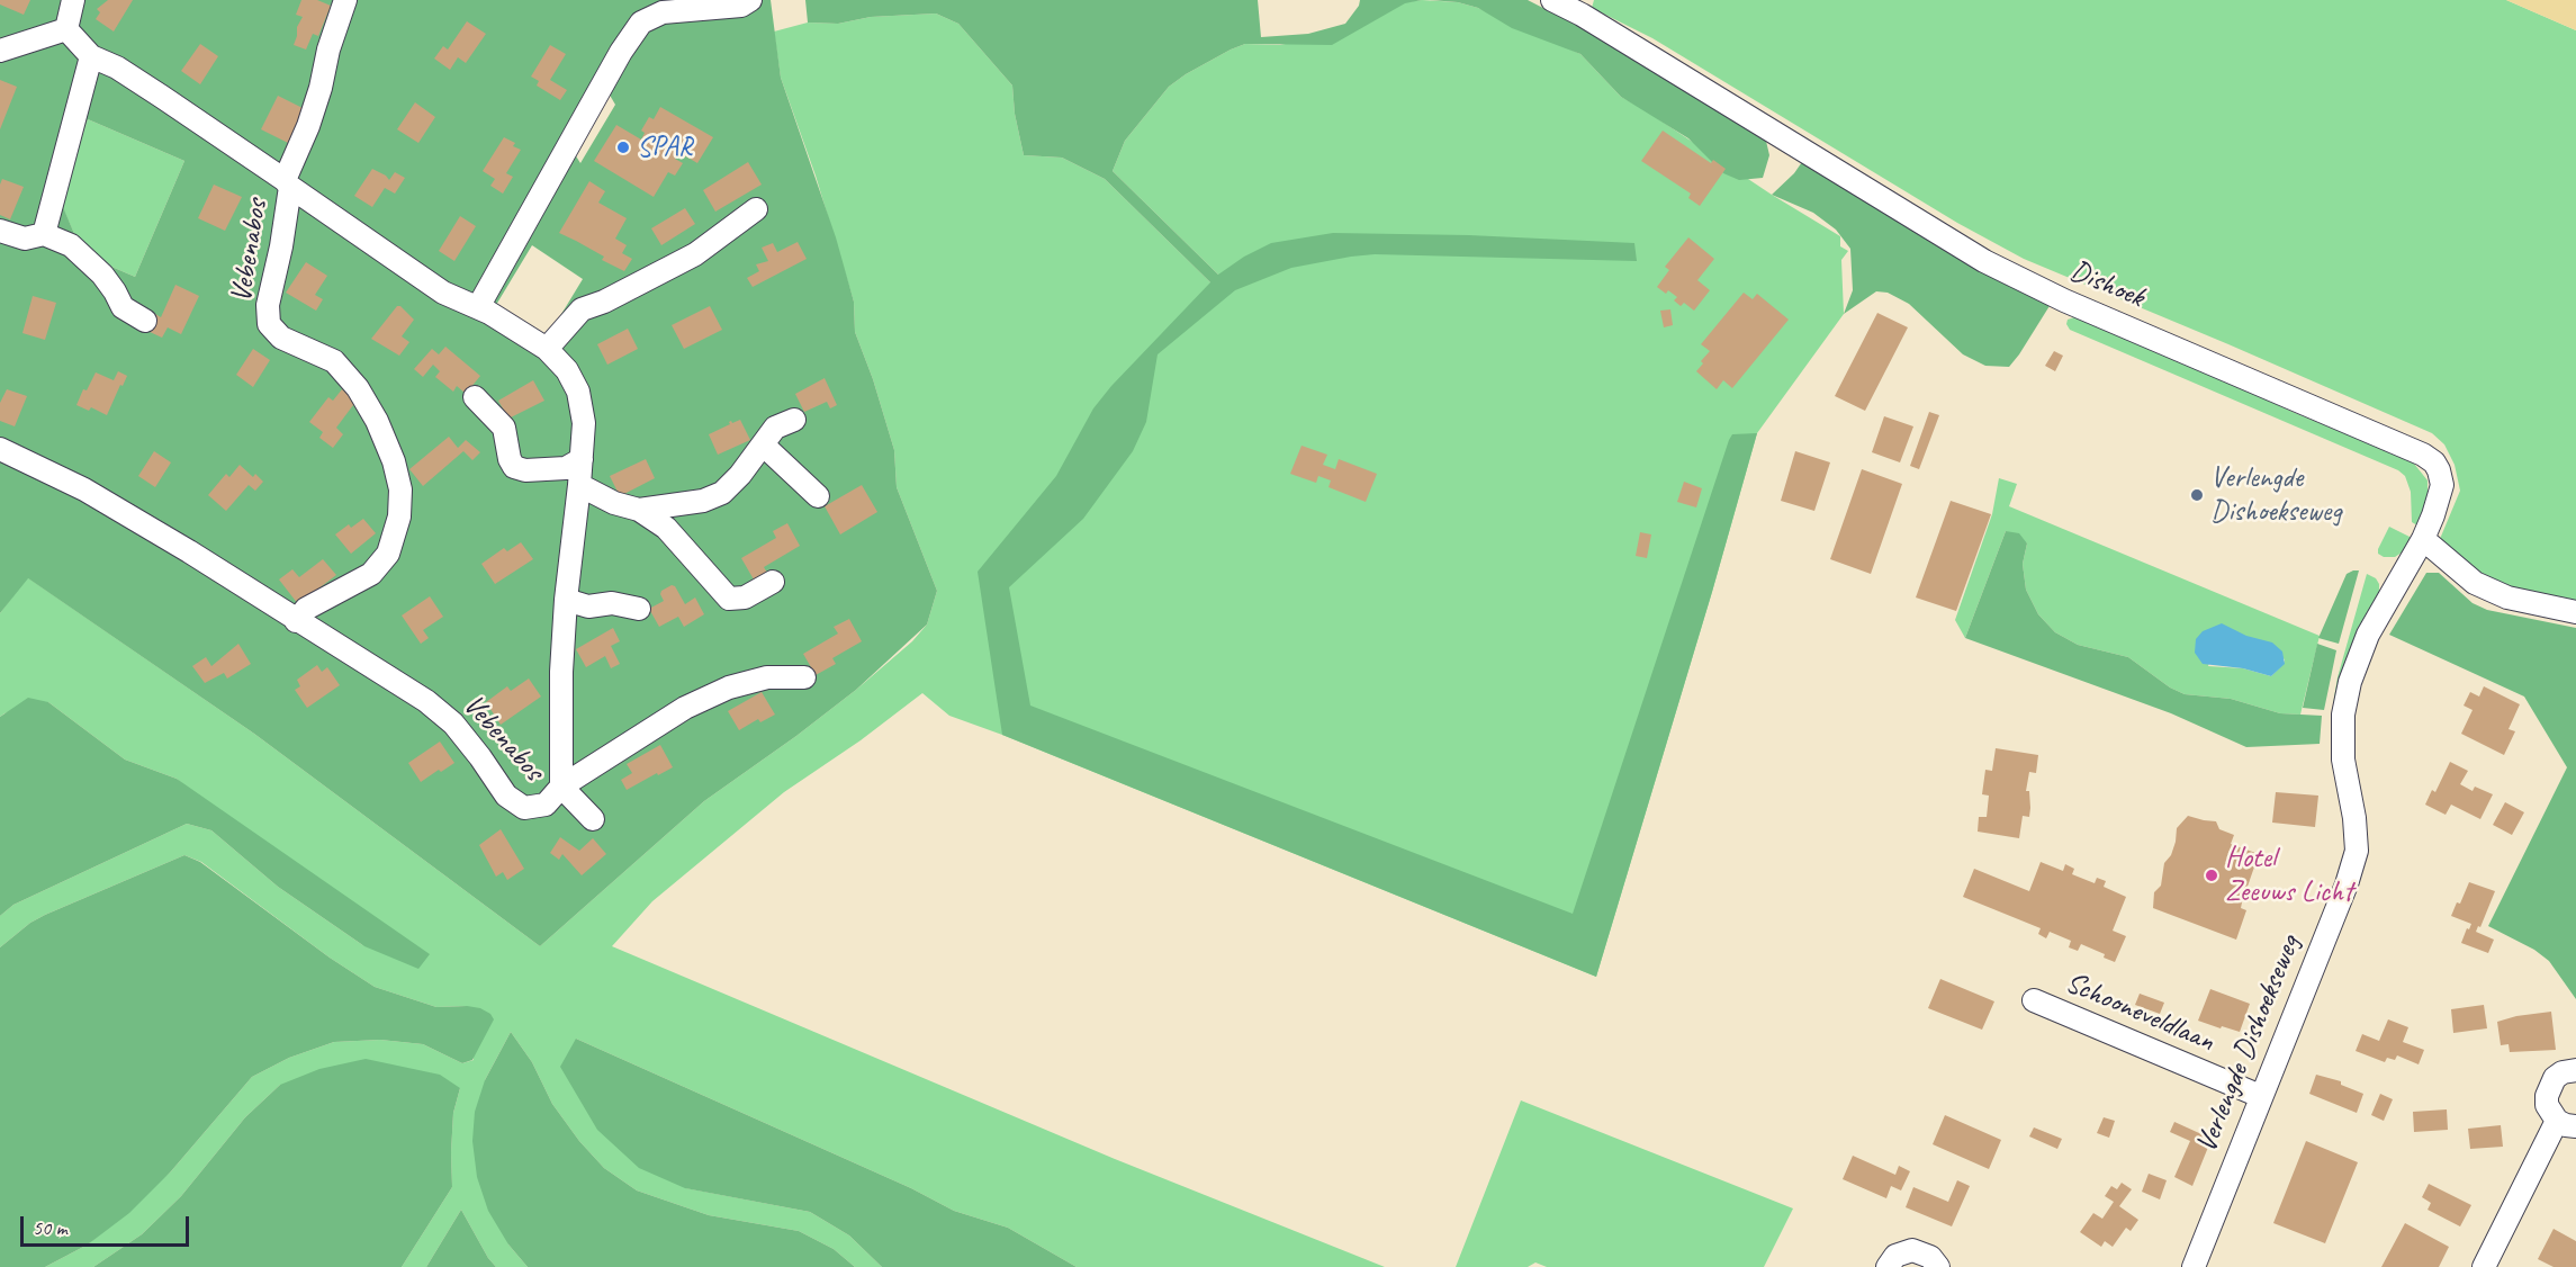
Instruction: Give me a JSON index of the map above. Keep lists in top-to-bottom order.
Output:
{
  "streets": {
    "street": [
      "Vebenabos",
      "Dishoek",
      "Schooneveldlaan",
      "Verlengde Dishoekseweg"
    ]
  },
  "crossings": [
    ["Dishoek", "Verlengde Dishoekseweg"],
    ["Schooneveldlaan", "Verlengde Dishoekseweg"]
  ],
  "places": ["SPAR", "Verlengde Dishoekseweg", "Hotel Zeeuws Licht"],
  "scale_bar": "50 m"
}
